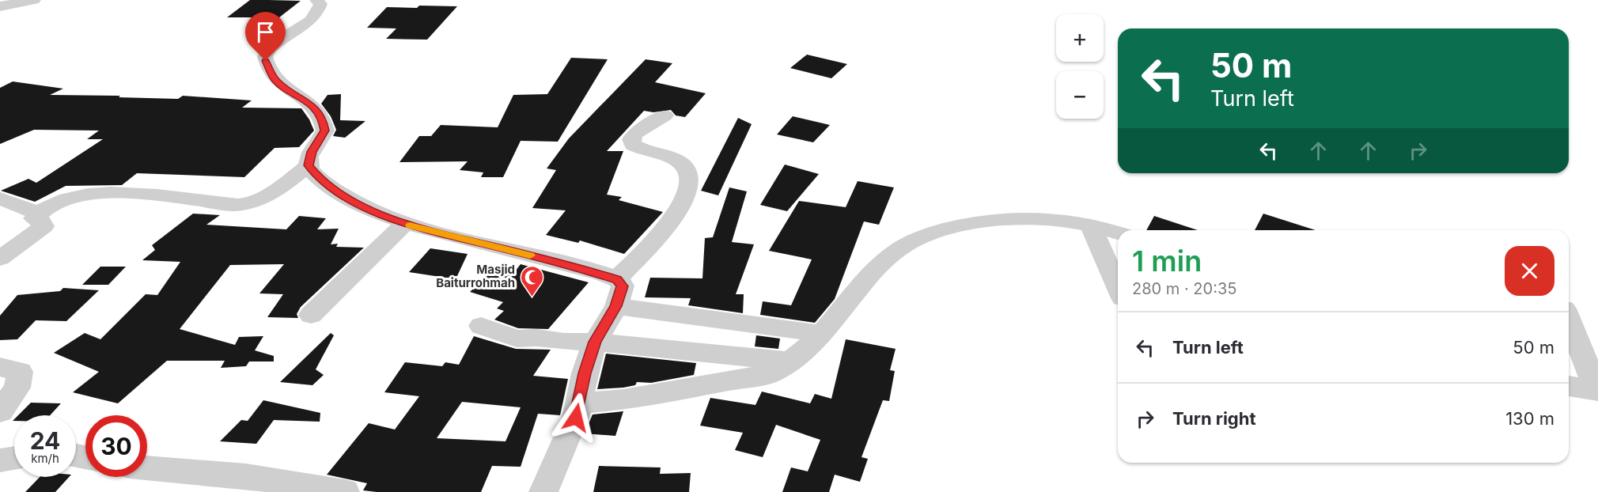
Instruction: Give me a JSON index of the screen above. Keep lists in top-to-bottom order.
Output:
{
  "places": {
    "mosque": ["Masjid Baiturrohmah"]
  },
  "page": {
    "map_buttons": ["+", "−"],
    "turn": ["50 m", "Turn left"],
    "heading": ["1 min", "280 m · 20:35"],
    "list": [
      {
        "name": "Turn left",
        "value": "50 m"
      },
      {
        "name": "Turn right",
        "value": "130 m"
      }
    ],
    "speed": "24 km/h",
    "limit": "30"
  }
}
